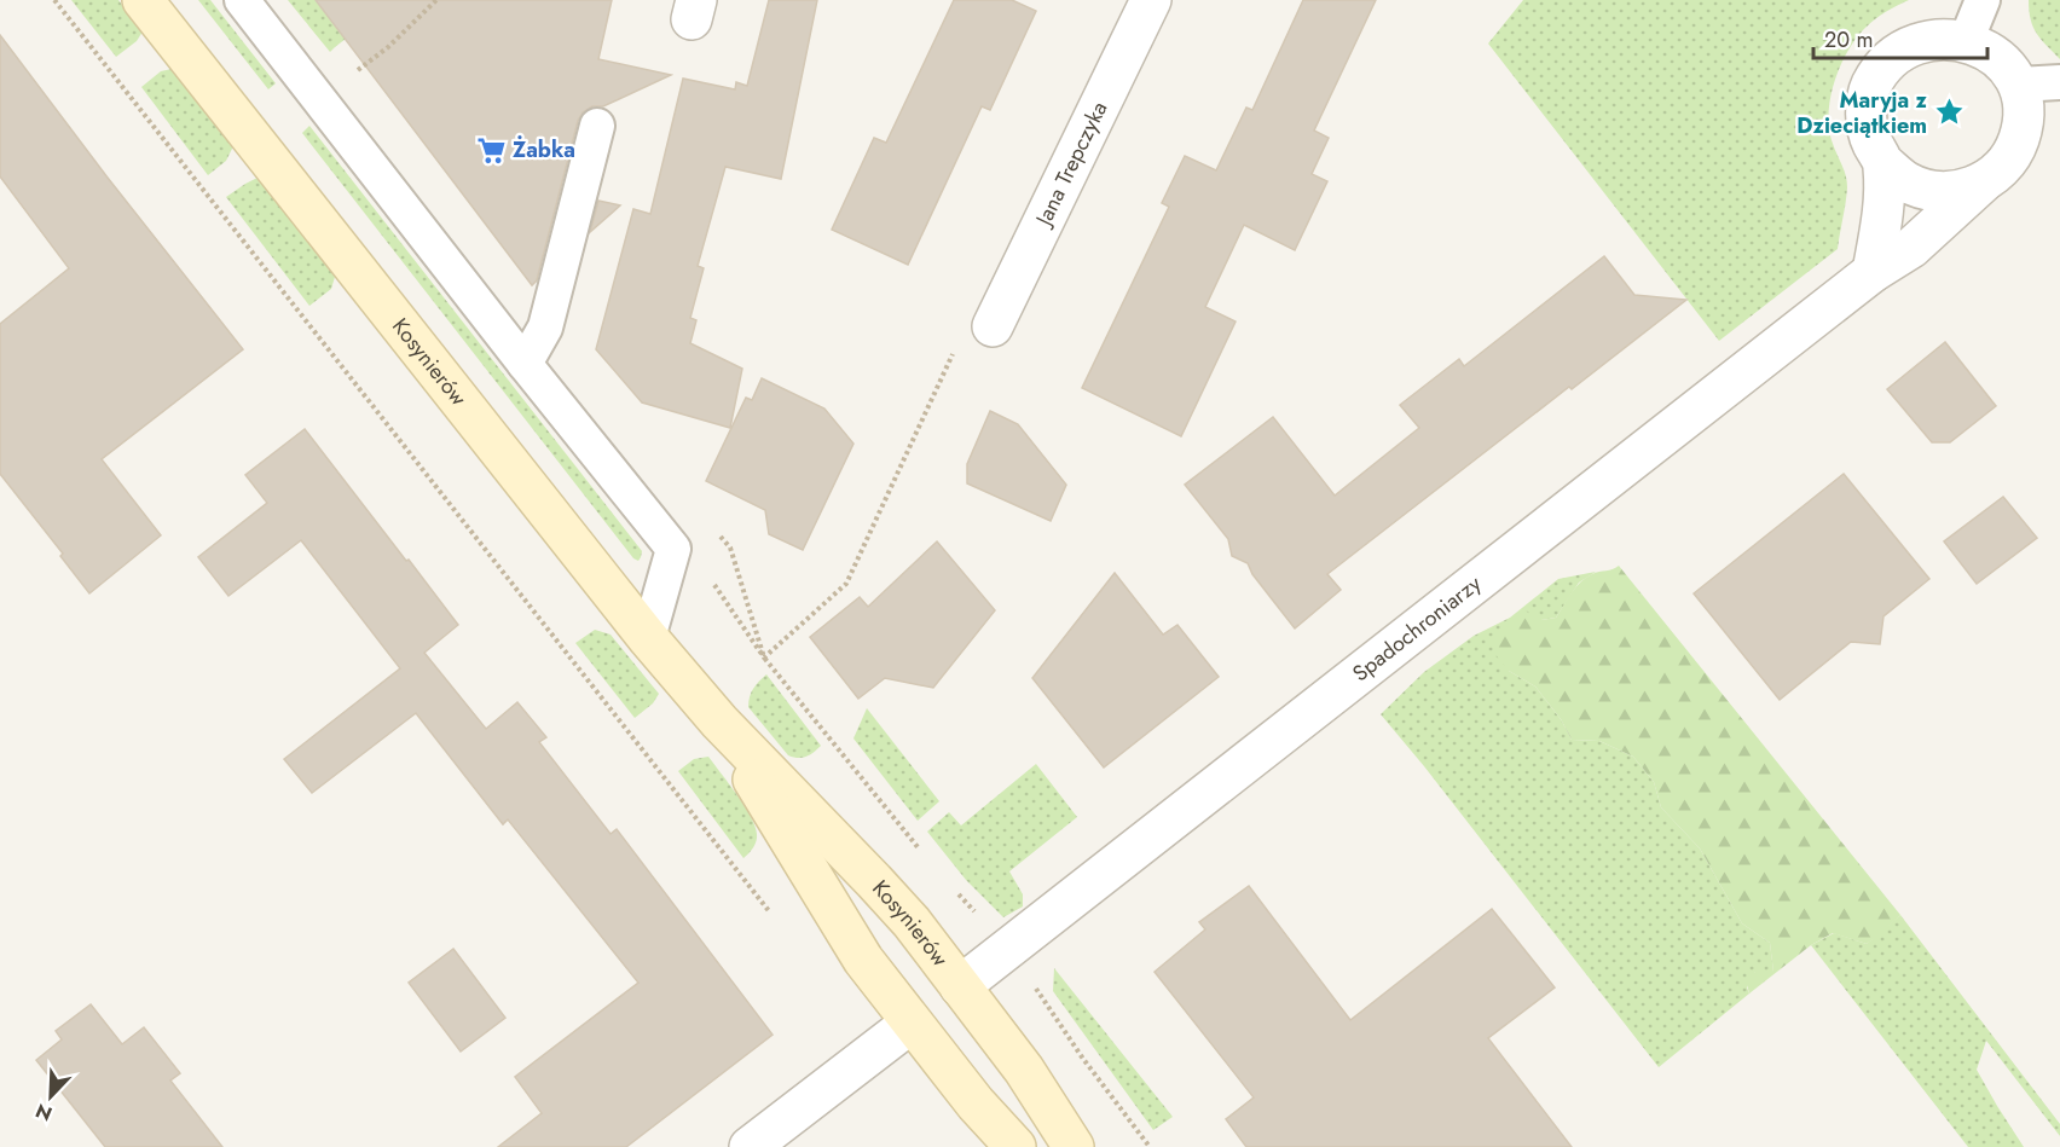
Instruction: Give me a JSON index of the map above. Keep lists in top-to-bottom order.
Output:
{
  "streets": {
    "main road": ["Kosynierów"],
    "street": ["Jana Trepczyka", "Spadochroniarzy"]
  },
  "crossings": [
    ["Kosynierów", "Spadochroniarzy"]
  ],
  "places": {
    "place": ["Maryja z Dzieciątkiem"],
    "supermarket": ["Żabka"]
  },
  "scale_bar": "20 m",
  "north": "bottom left"
}
